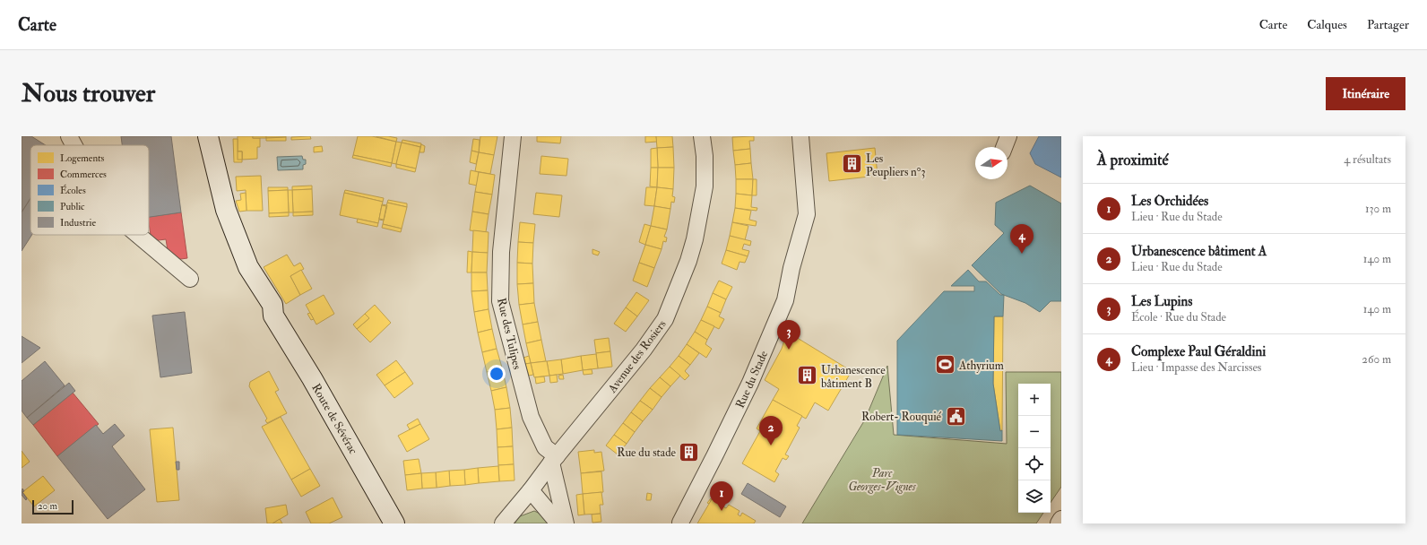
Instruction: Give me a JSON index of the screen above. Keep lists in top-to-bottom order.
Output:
{
  "streets": {
    "main road": ["Route de Sévérac"],
    "street": ["Rue des Tulipes", "Avenue des Rosiers", "Rue du Stade"]
  },
  "crossings": [
    ["Rue des Tulipes", "Avenue des Rosiers"]
  ],
  "parks": ["Parc Georges-Vignes"],
  "places": {
    "building": ["Les Peupliers n°3", "Urbanescence bâtiment B", "Rue du stade"],
    "sports": ["Athyrium"],
    "public building": ["Robert- Rouquié"]
  },
  "legend": [
    "Logements",
    "Commerces",
    "Écoles",
    "Public",
    "Industrie"
  ],
  "scale_bar": "20 m",
  "north": "right",
  "page": {
    "header": "Carte",
    "nav": ["Carte", "Calques", "Partager"],
    "buttons": "Itinéraire",
    "title": "Nous trouver",
    "heading": ["À proximité", "4 résultats"],
    "list": [
      {
        "mark": "1",
        "name": "Les Orchidées",
        "note": "Lieu · Rue du Stade",
        "value": "130 m"
      },
      {
        "mark": "2",
        "name": "Urbanescence bâtiment A",
        "note": "Lieu · Rue du Stade",
        "value": "140 m"
      },
      {
        "mark": "3",
        "name": "Les Lupins",
        "note": "École · Rue du Stade",
        "value": "140 m"
      },
      {
        "mark": "4",
        "name": "Complexe Paul Géraldini",
        "note": "Lieu · Impasse des Narcisses",
        "value": "260 m"
      }
    ],
    "pins": [
      "4",
      "3",
      "2",
      "1"
    ],
    "map_buttons": ["+", "−"],
    "scale": "20 m"
  }
}
